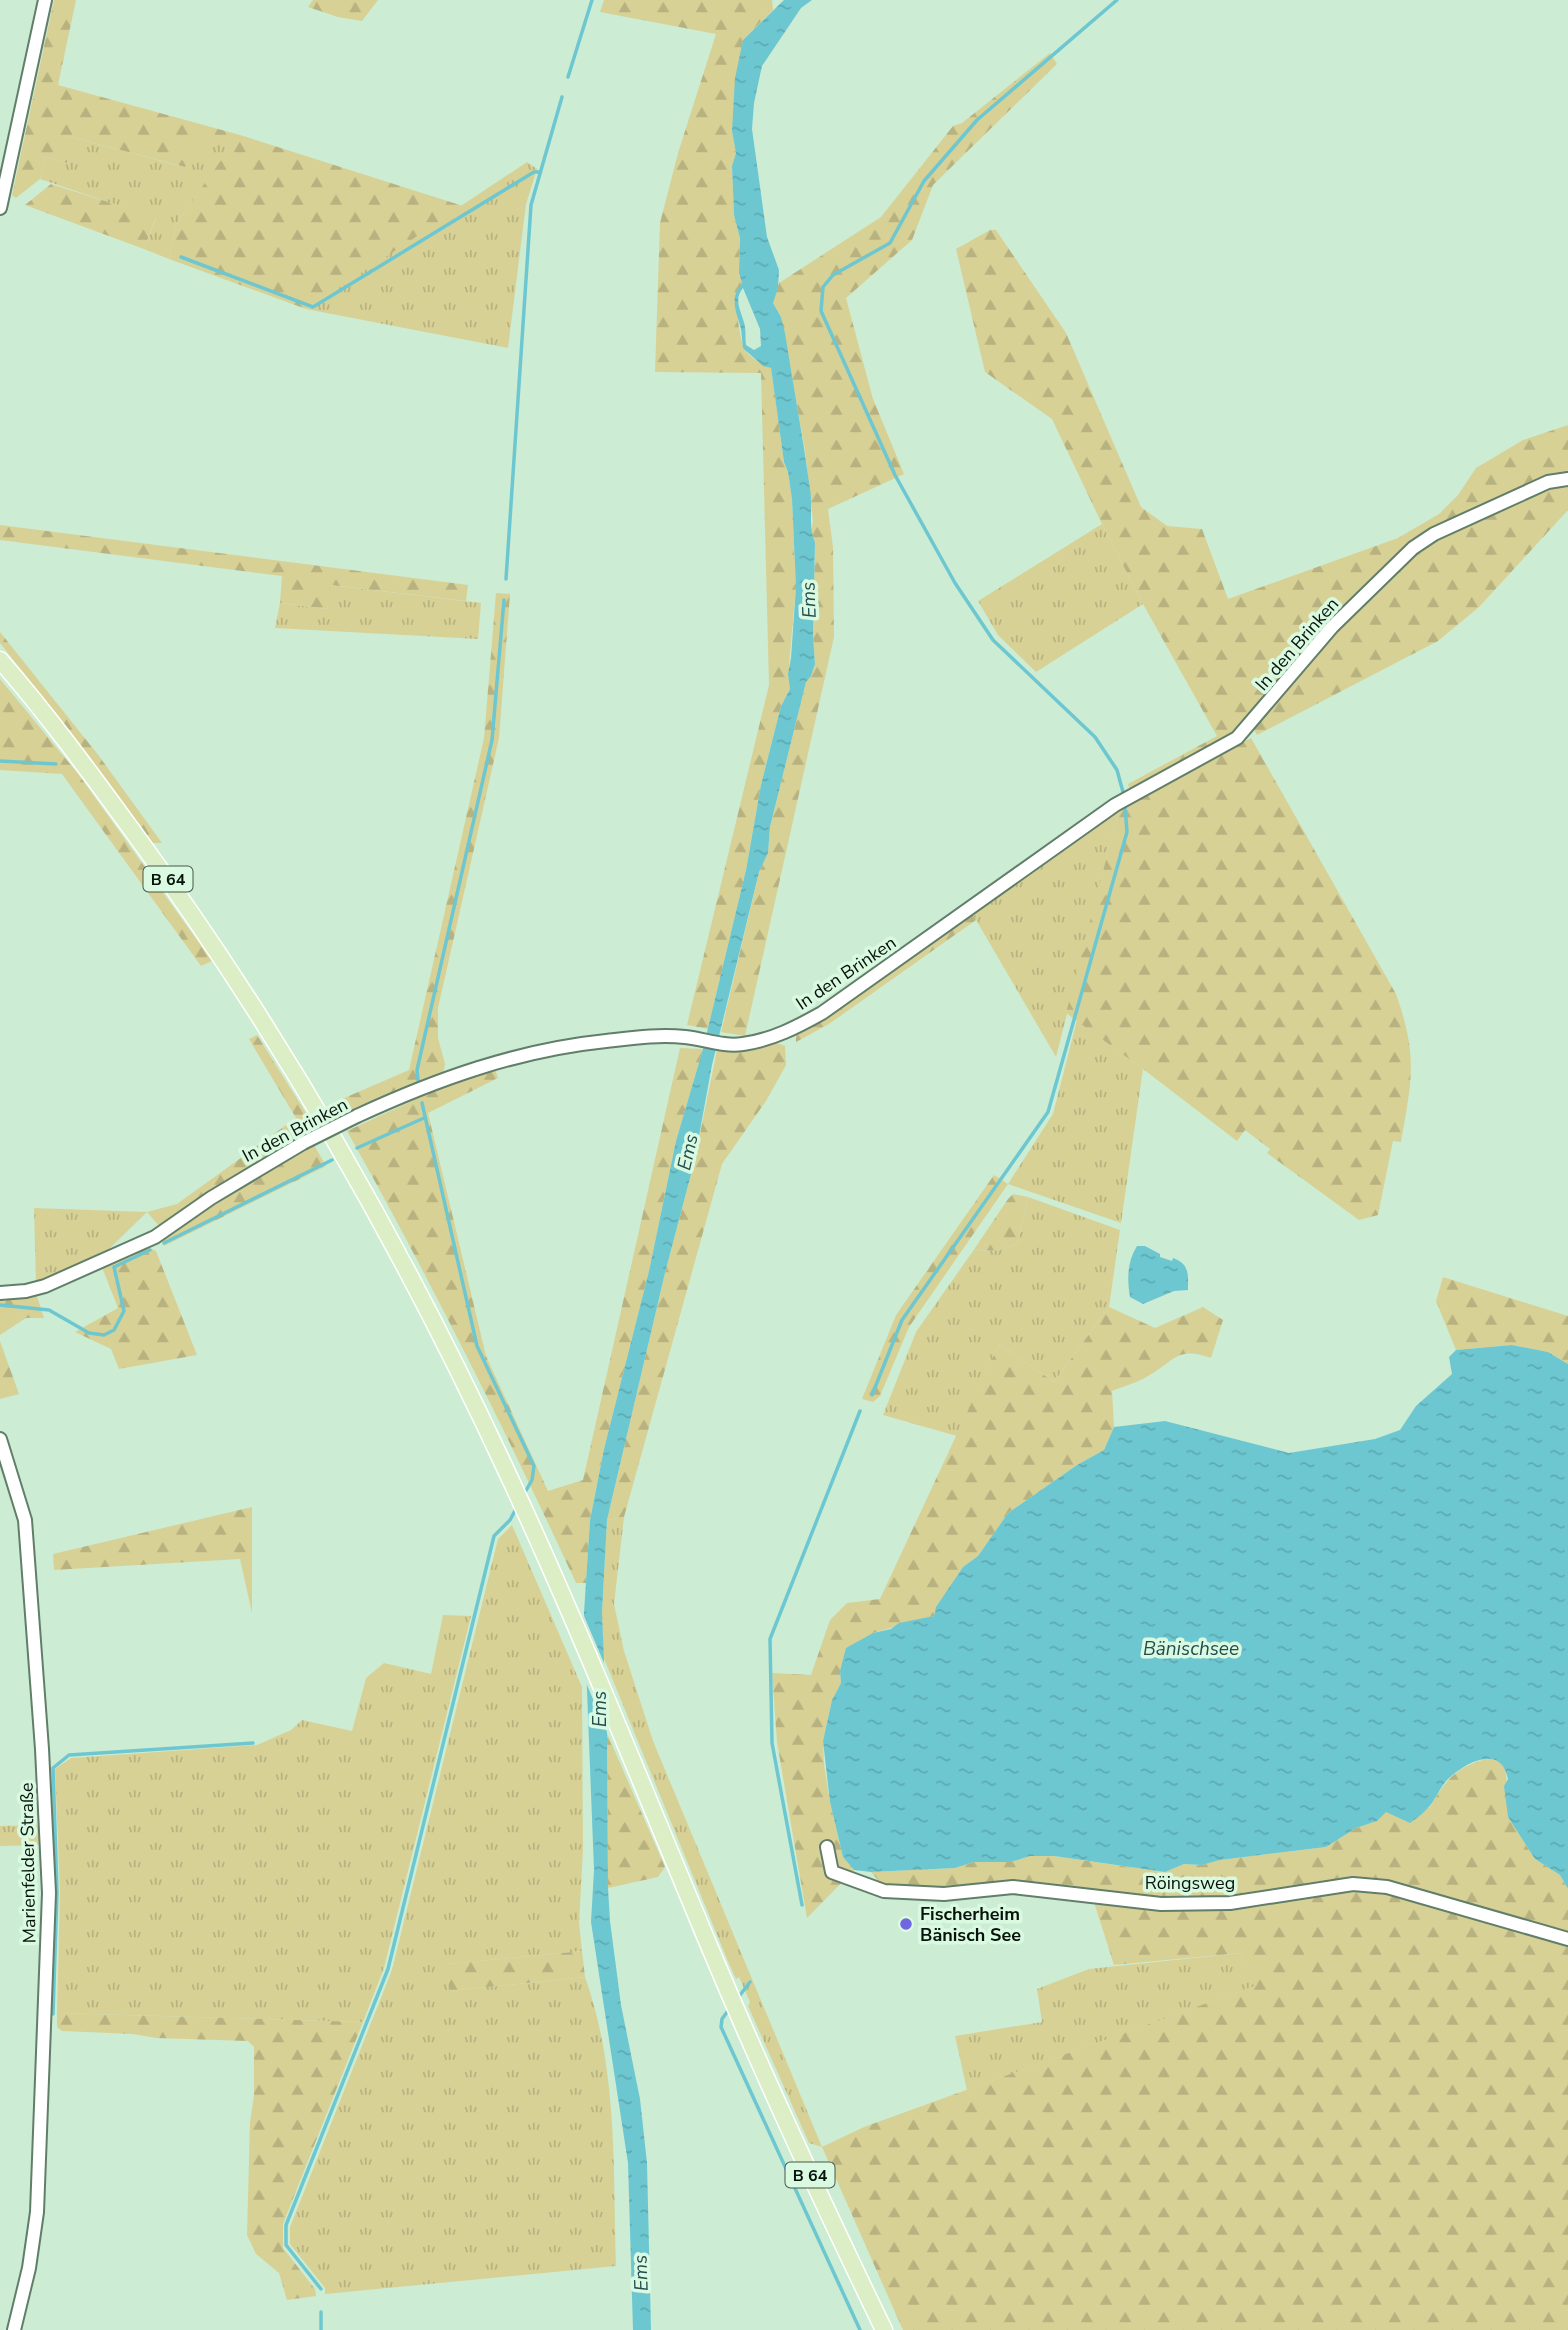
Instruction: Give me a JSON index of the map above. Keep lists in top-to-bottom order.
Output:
{
  "streets": {
    "main road": ["B 64"],
    "street": ["In den Brinken", "Marienfelder Straße", "Röingsweg"]
  },
  "water": ["Ems", "Bänischsee"],
  "places": ["Fischerheim Bänisch See"]
}
